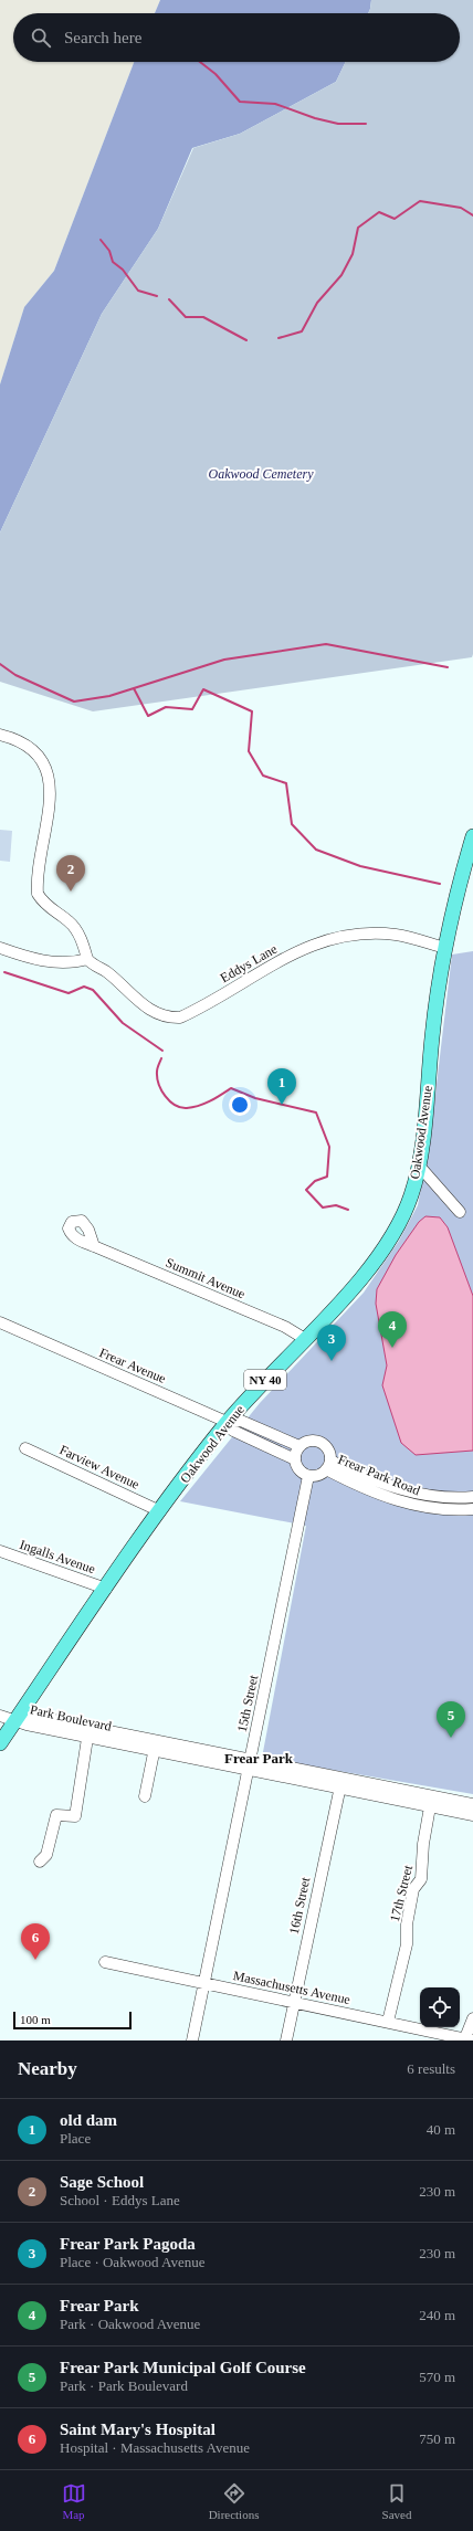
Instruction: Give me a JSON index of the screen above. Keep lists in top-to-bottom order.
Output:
{
  "streets": {
    "main road": ["Oakwood Avenue", "NY 40"],
    "street": [
      "Eddys Lane",
      "Summit Avenue",
      "Frear Avenue",
      "Farview Avenue",
      "Frear Park Road",
      "Ingalls Avenue",
      "15th Street",
      "Park Boulevard",
      "17th Street",
      "16th Street",
      "Massachusetts Avenue"
    ]
  },
  "crossings": [
    ["Eddys Lane", "Oakwood Avenue"],
    ["Oakwood Avenue", "Summit Avenue"],
    ["Oakwood Avenue", "Frear Avenue"],
    ["Oakwood Avenue", "Farview Avenue"],
    ["Oakwood Avenue", "Ingalls Avenue"],
    ["Oakwood Avenue", "Park Boulevard"],
    ["Frear Park Road", "15th Street"],
    ["15th Street", "Park Boulevard"],
    ["15th Street", "Massachusetts Avenue"],
    ["Park Boulevard", "17th Street"],
    ["Park Boulevard", "16th Street"],
    ["17th Street", "Massachusetts Avenue"],
    ["16th Street", "Massachusetts Avenue"]
  ],
  "districts": ["Frear Park"],
  "parks": ["Oakwood Cemetery"],
  "scale_bar": "100 m",
  "page": {
    "search": "Search here",
    "pins": [
      "2",
      "1",
      "4",
      "3",
      "5",
      "6"
    ],
    "scale": "100 m",
    "heading": ["Nearby", "6 results"],
    "list": [
      {
        "mark": "1",
        "name": "old dam",
        "note": "Place",
        "value": "40 m"
      },
      {
        "mark": "2",
        "name": "Sage School",
        "note": "School · Eddys Lane",
        "value": "230 m"
      },
      {
        "mark": "3",
        "name": "Frear Park Pagoda",
        "note": "Place · Oakwood Avenue",
        "value": "230 m"
      },
      {
        "mark": "4",
        "name": "Frear Park",
        "note": "Park · Oakwood Avenue",
        "value": "240 m"
      },
      {
        "mark": "5",
        "name": "Frear Park Municipal Golf Course",
        "note": "Park · Park Boulevard",
        "value": "570 m"
      },
      {
        "mark": "6",
        "name": "Saint Mary's Hospital",
        "note": "Hospital · Massachusetts Avenue",
        "value": "750 m"
      }
    ],
    "nav": ["Map", "Directions", "Saved"]
  }
}
